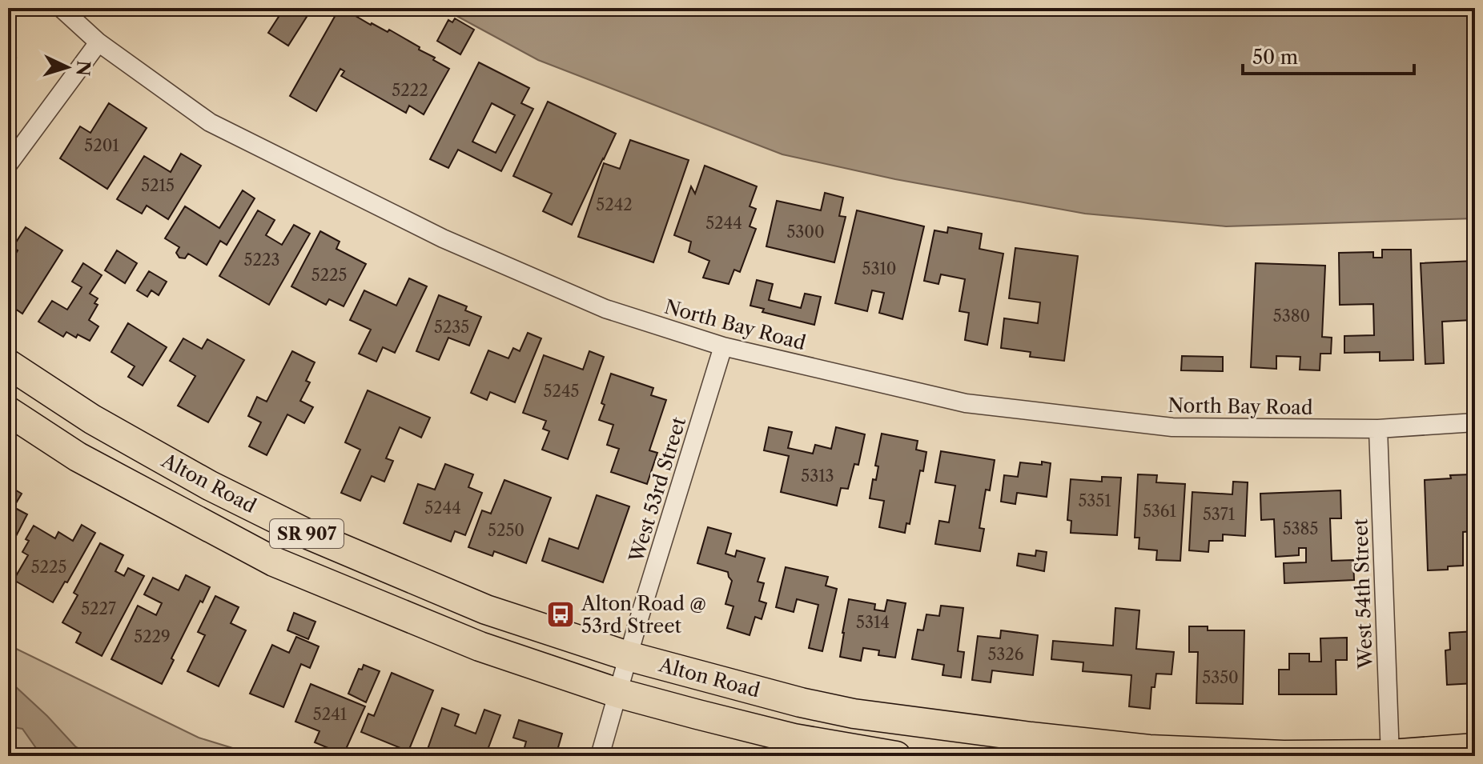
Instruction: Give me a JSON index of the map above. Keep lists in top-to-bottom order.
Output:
{
  "streets": {
    "main road": ["Alton Road", "SR 907"],
    "street": ["North Bay Road", "West 53rd Street", "West 54th Street"]
  },
  "crossings": [
    ["North Bay Road", "West 53rd Street"],
    ["North Bay Road", "West 54th Street"],
    ["Alton Road", "West 53rd Street"],
    ["Alton Road", "West 54th Street"]
  ],
  "places": {
    "bus stop": ["Alton Road @ 53rd Street"]
  },
  "house_numbers": [
    "5222",
    "5201",
    "5215",
    "5242",
    "5244",
    "5300",
    "5223",
    "5310",
    "5225",
    "5380",
    "5235",
    "5245",
    "5313",
    "5351",
    "5244",
    "5361",
    "5371",
    "5385",
    "5250",
    "5225",
    "5227",
    "5314",
    "5229",
    "5326",
    "5350",
    "5241"
  ],
  "scale_bar": "50 m",
  "north": "right"
}
